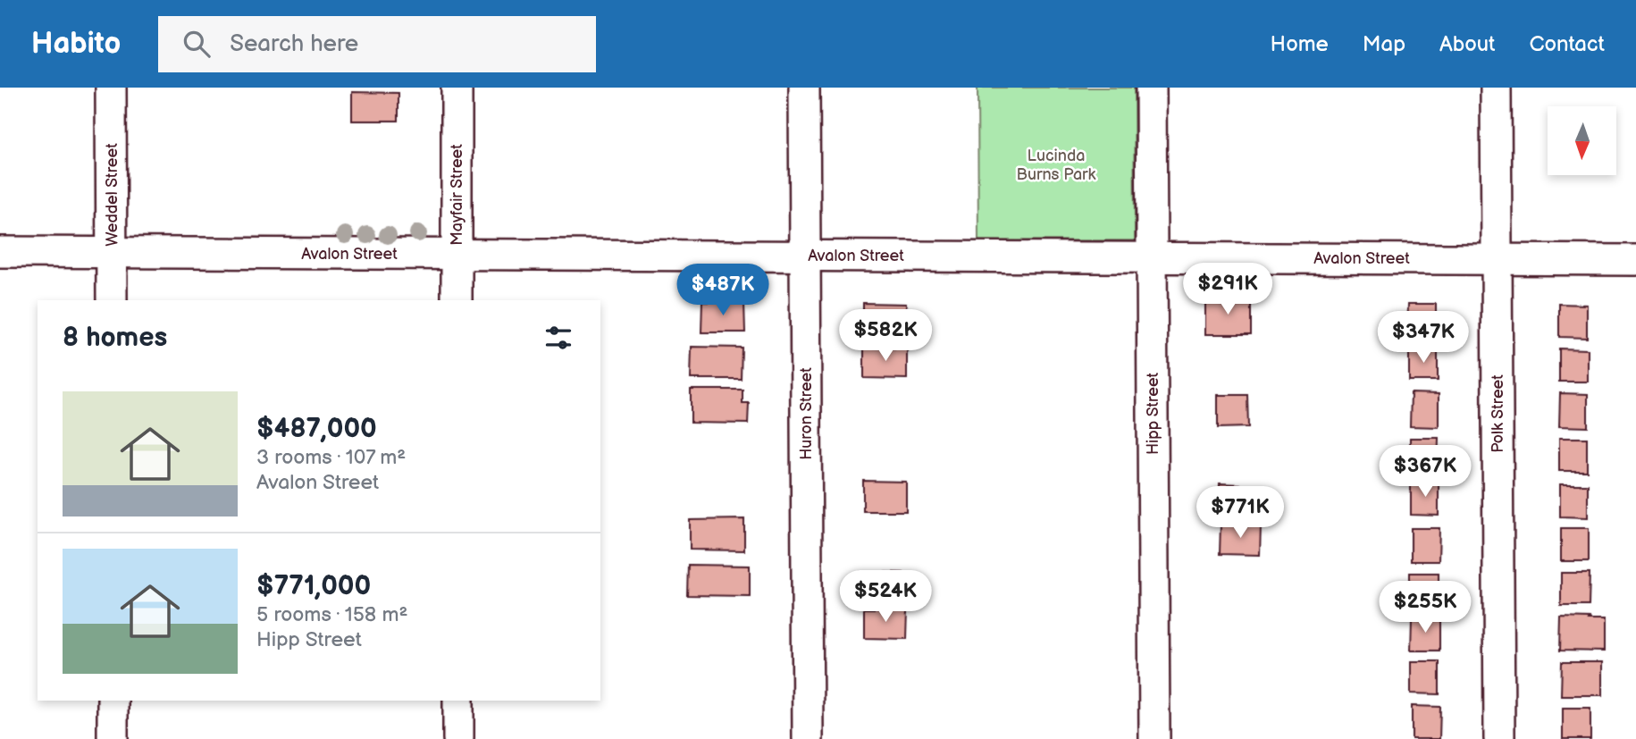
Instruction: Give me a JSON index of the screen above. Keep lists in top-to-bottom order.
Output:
{
  "streets": {
    "street": [
      "Weddel Street",
      "Mayfair Street",
      "Avalon Street",
      "Huron Street",
      "Hipp Street",
      "Polk Street"
    ]
  },
  "crossings": [
    ["Weddel Street", "Avalon Street"],
    ["Mayfair Street", "Avalon Street"],
    ["Avalon Street", "Huron Street"],
    ["Avalon Street", "Hipp Street"],
    ["Avalon Street", "Polk Street"]
  ],
  "parks": ["Lucinda Burns Park"],
  "north": "bottom",
  "page": {
    "header": "Habito",
    "search": "Search here",
    "nav": [
      "Home",
      "Map",
      "About",
      "Contact"
    ],
    "price": [
      "$291K",
      "$487K",
      "$582K",
      "$347K",
      "$367K",
      "$771K",
      "$524K",
      "$255K"
    ],
    "heading": "8 homes",
    "list": [
      {
        "name": "$487,000",
        "note": "3 rooms · 107 m² · Avalon Street"
      },
      {
        "name": "$771,000",
        "note": "5 rooms · 158 m² · Hipp Street"
      }
    ]
  }
}
